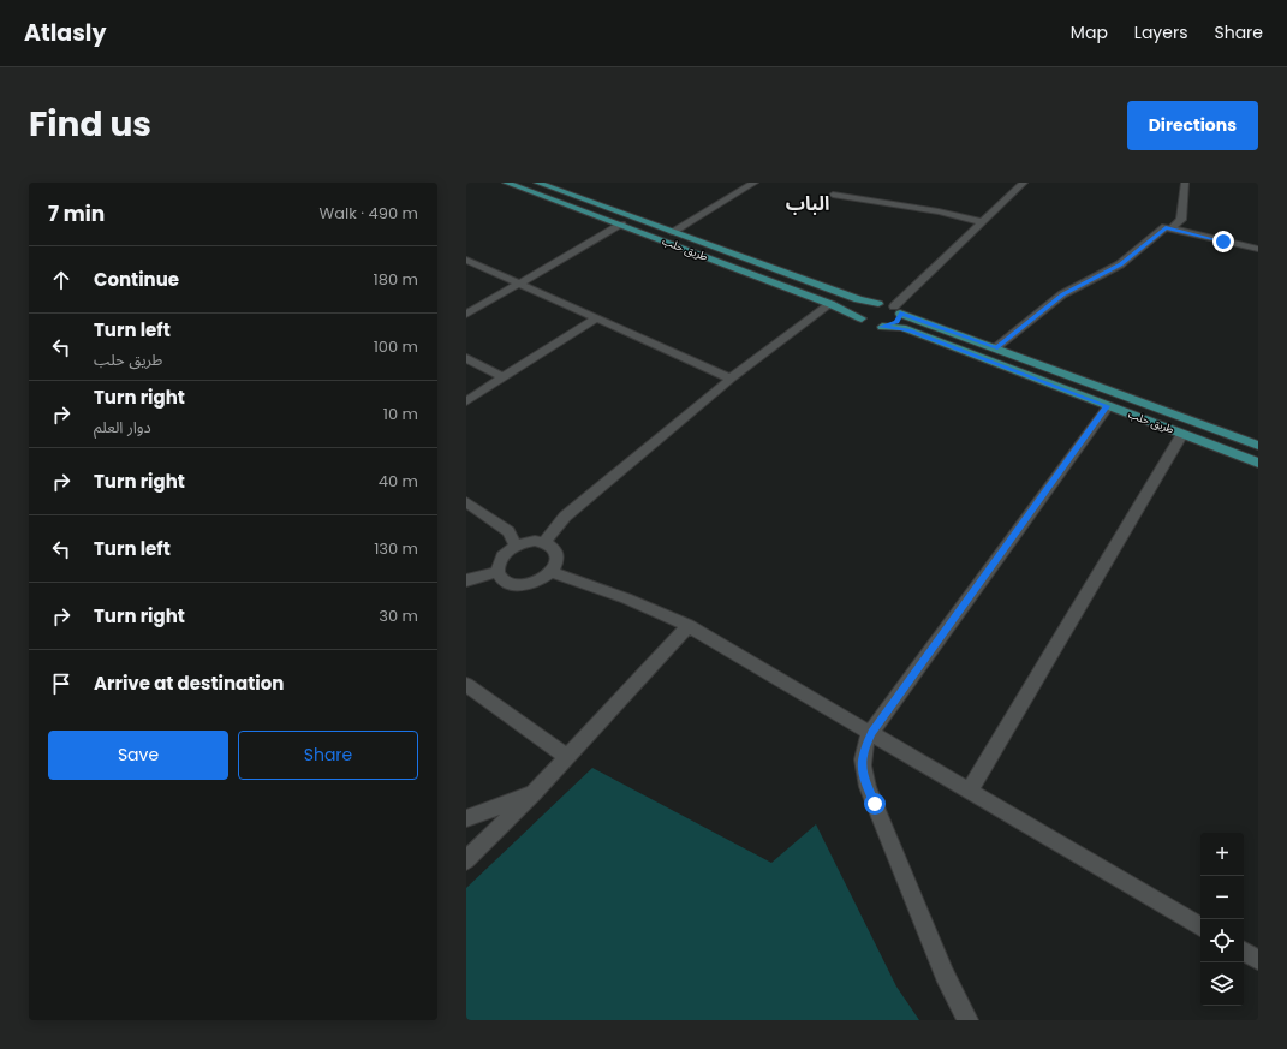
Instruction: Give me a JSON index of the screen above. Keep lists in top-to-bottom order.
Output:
{
  "streets": {
    "main road": ["طريق حلب"]
  },
  "districts": ["الباب"],
  "page": {
    "header": "Atlasly",
    "nav": ["Map", "Layers", "Share"],
    "title": "Find us",
    "buttons": [
      "Directions",
      ["Save", "Share"]
    ],
    "heading": ["7 min", "Walk · 490 m"],
    "list": [
      ["Continue", "180 m"],
      ["Turn left", "طريق حلب", "100 m"],
      ["Turn right", "دوار العلم", "10 m"],
      ["Turn right", "40 m"],
      ["Turn left", "130 m"],
      ["Turn right", "30 m"],
      "Arrive at destination"
    ],
    "map_buttons": ["+", "−"]
  }
}
